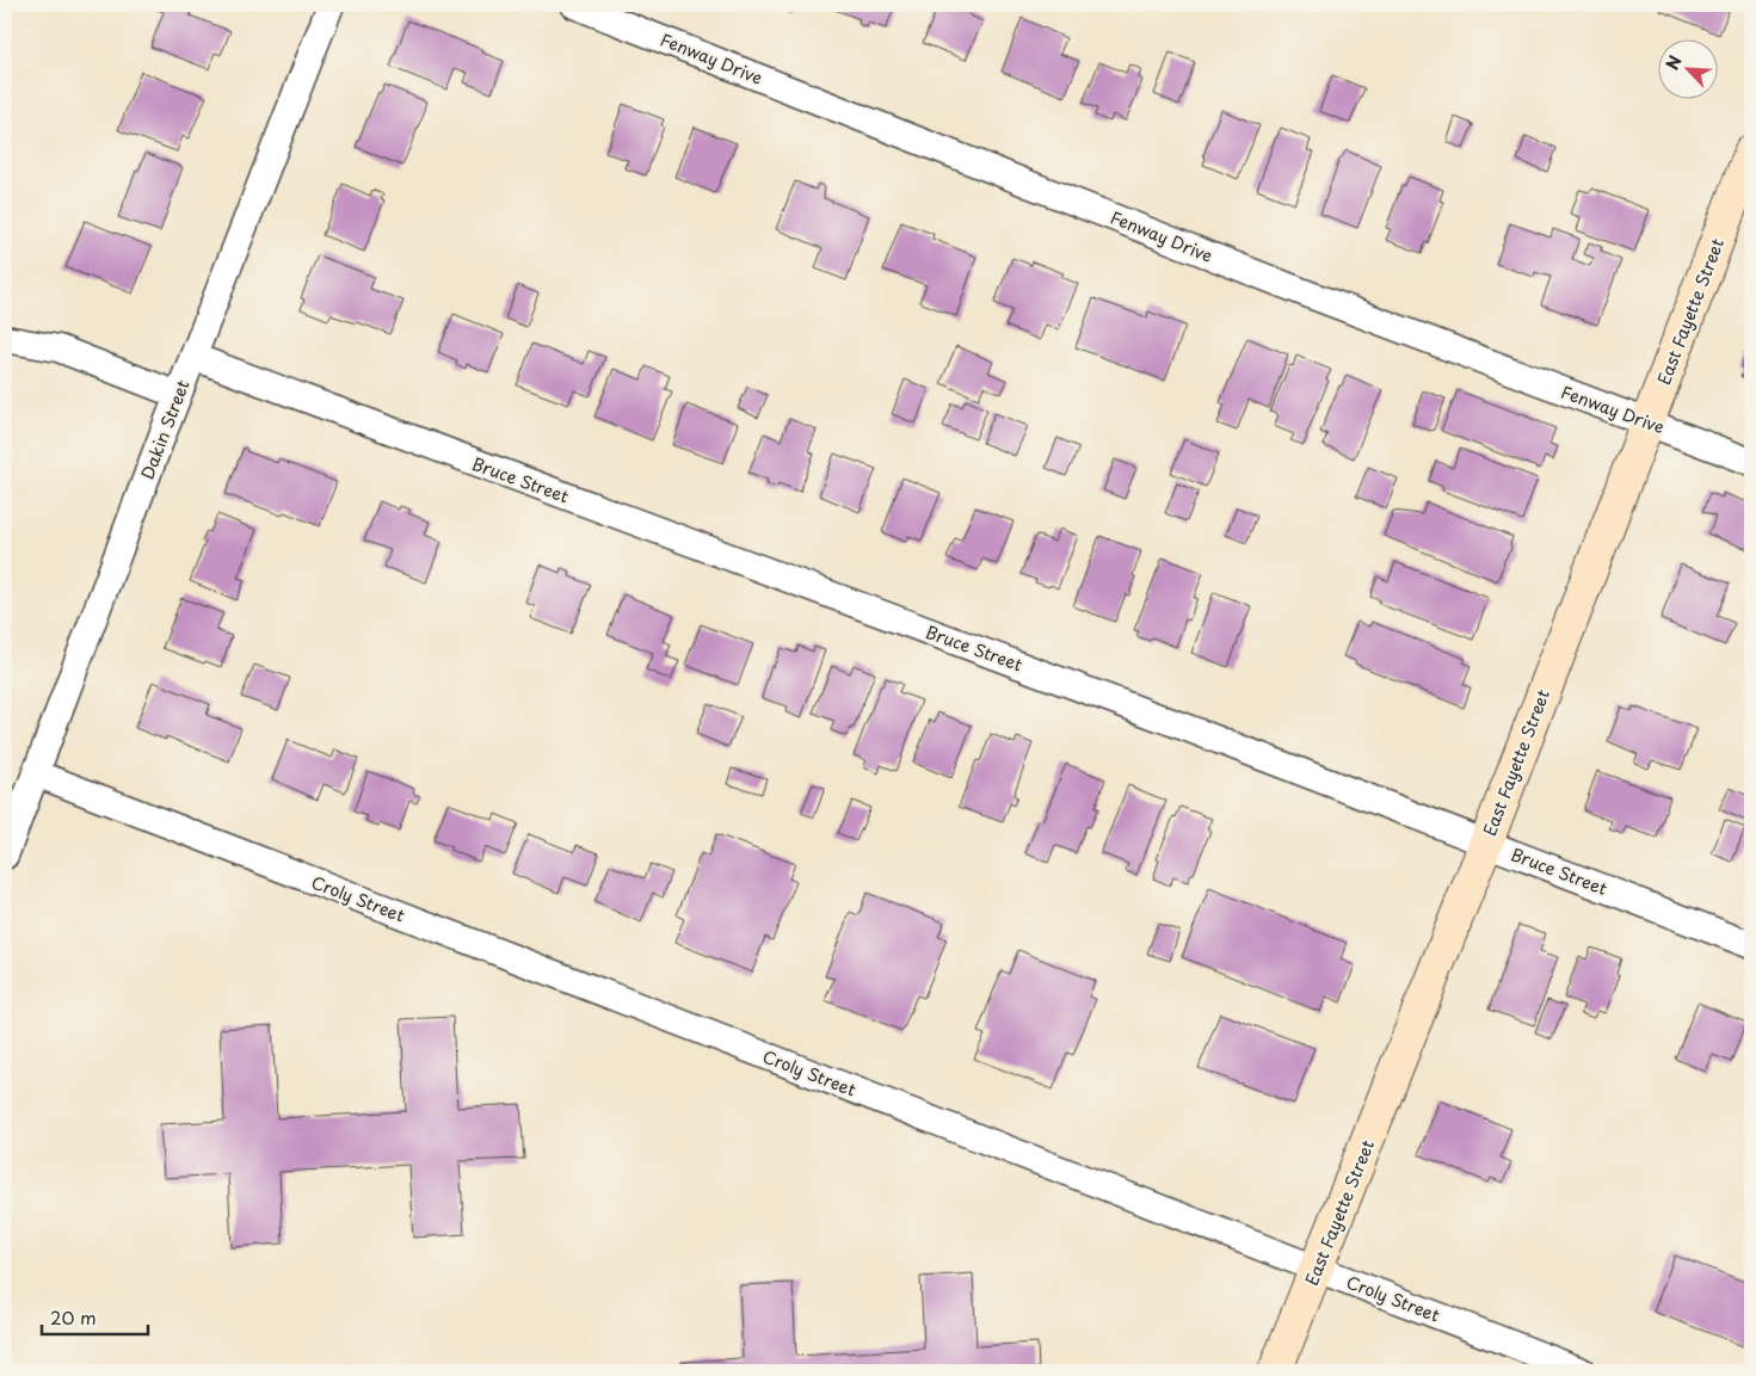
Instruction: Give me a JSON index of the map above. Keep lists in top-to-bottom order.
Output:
{
  "streets": {
    "street": [
      "Fenway Drive",
      "East Fayette Street",
      "Dakin Street",
      "Bruce Street",
      "Croly Street"
    ]
  },
  "crossings": [
    ["Fenway Drive", "East Fayette Street"],
    ["East Fayette Street", "Bruce Street"],
    ["East Fayette Street", "Croly Street"],
    ["Dakin Street", "Bruce Street"],
    ["Dakin Street", "Croly Street"]
  ],
  "scale_bar": "20 m",
  "north": "top left"
}
